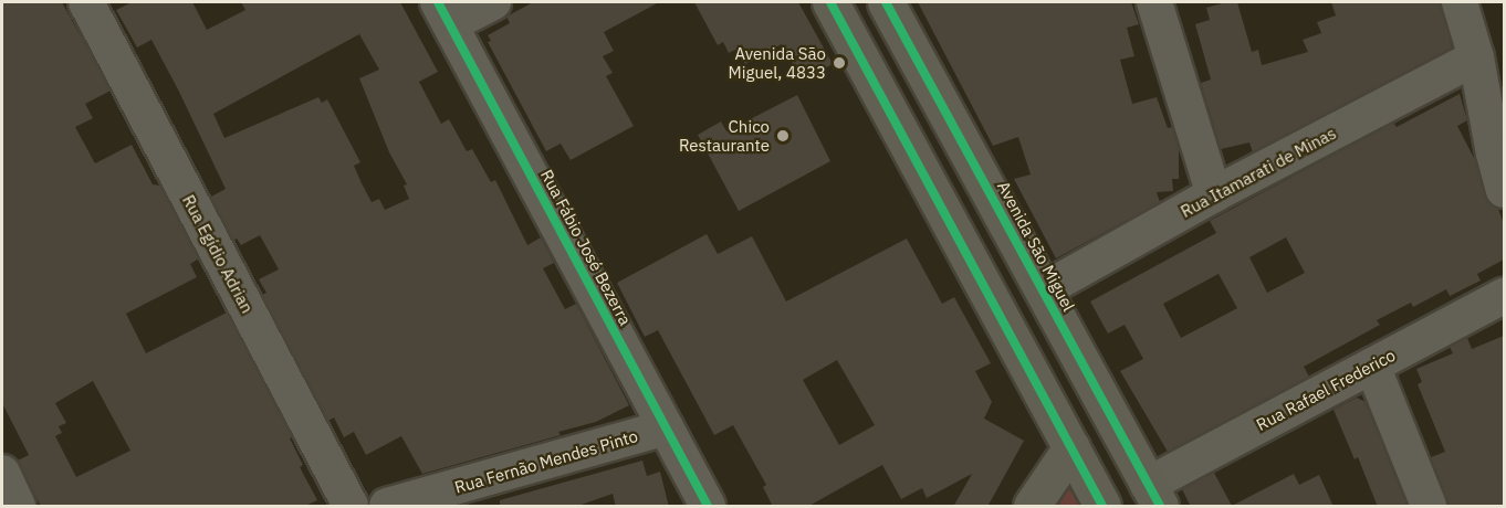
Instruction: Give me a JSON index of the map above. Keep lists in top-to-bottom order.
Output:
{
  "streets": {
    "main road": ["Avenida São Miguel"],
    "street": [
      "Rua Itamarati de Minas",
      "Rua Fábio José Bezerra",
      "Rua Egídio Adrian",
      "Rua Rafael Frederico",
      "Rua Fernão Mendes Pinto"
    ]
  },
  "crossings": [
    ["Rua Itamarati de Minas", "Avenida São Miguel"],
    ["Avenida São Miguel", "Rua Rafael Frederico"],
    ["Rua Fábio José Bezerra", "Rua Fernão Mendes Pinto"]
  ],
  "places": ["Avenida São Miguel, 4833", "Chico Restaurante"]
}
